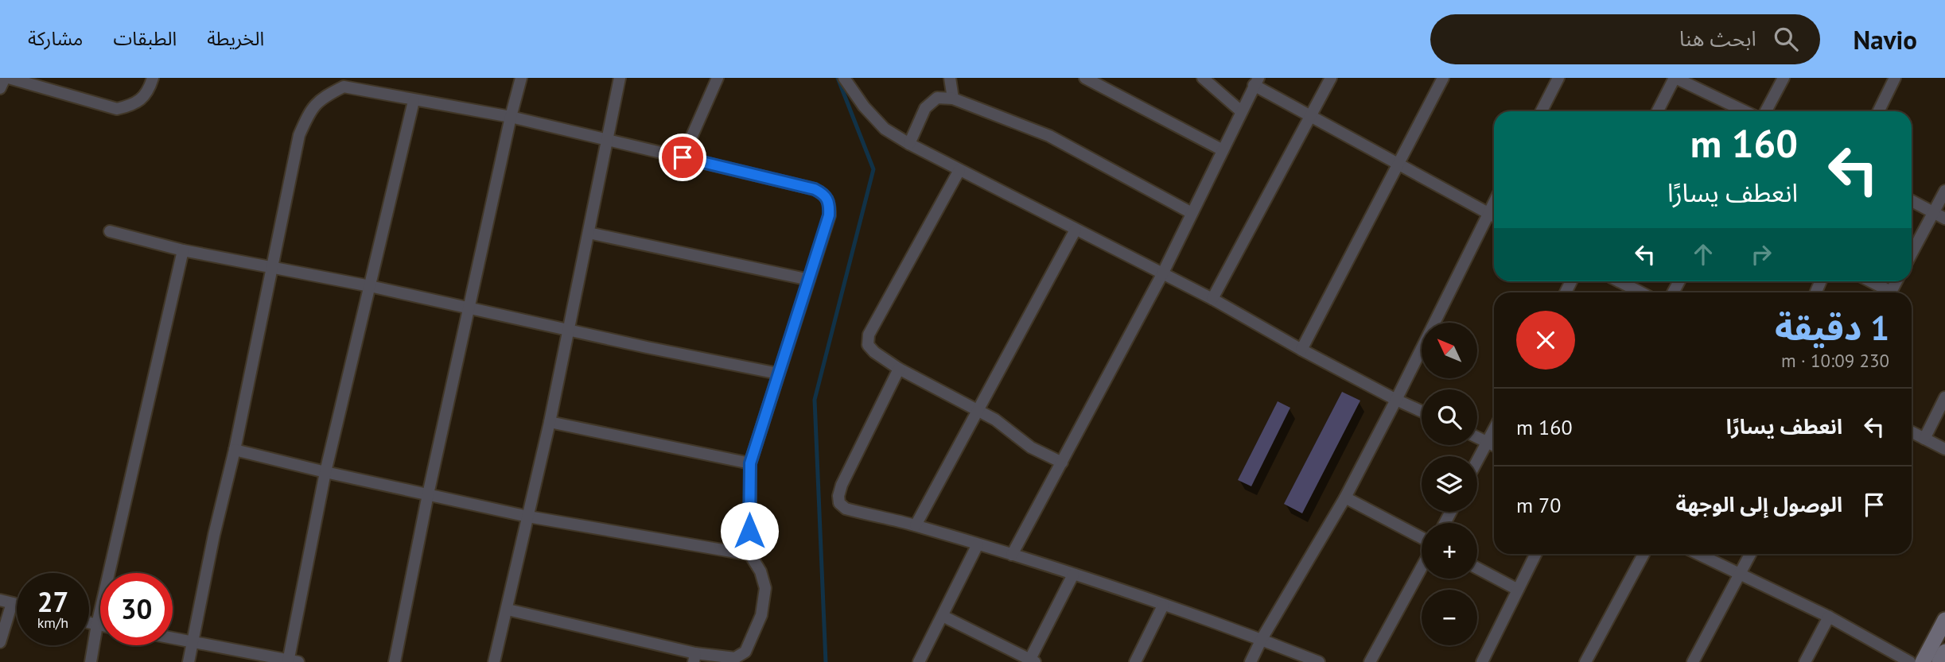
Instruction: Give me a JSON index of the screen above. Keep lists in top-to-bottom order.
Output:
{
  "north": "top left",
  "page": {
    "header": "Navio",
    "search": "ابحث هنا",
    "nav": ["الخريطة", "الطبقات", "مشاركة"],
    "turn": ["160 m", "انعطف يسارًا"],
    "heading": ["1 دقيقة", "230 m · 10:09"],
    "map_buttons": ["+", "−"],
    "list": [
      {
        "name": "انعطف يسارًا",
        "value": "160 m"
      },
      {
        "name": "الوصول إلى الوجهة",
        "value": "70 m"
      }
    ],
    "speed": "27 km/h",
    "limit": "30"
  }
}
